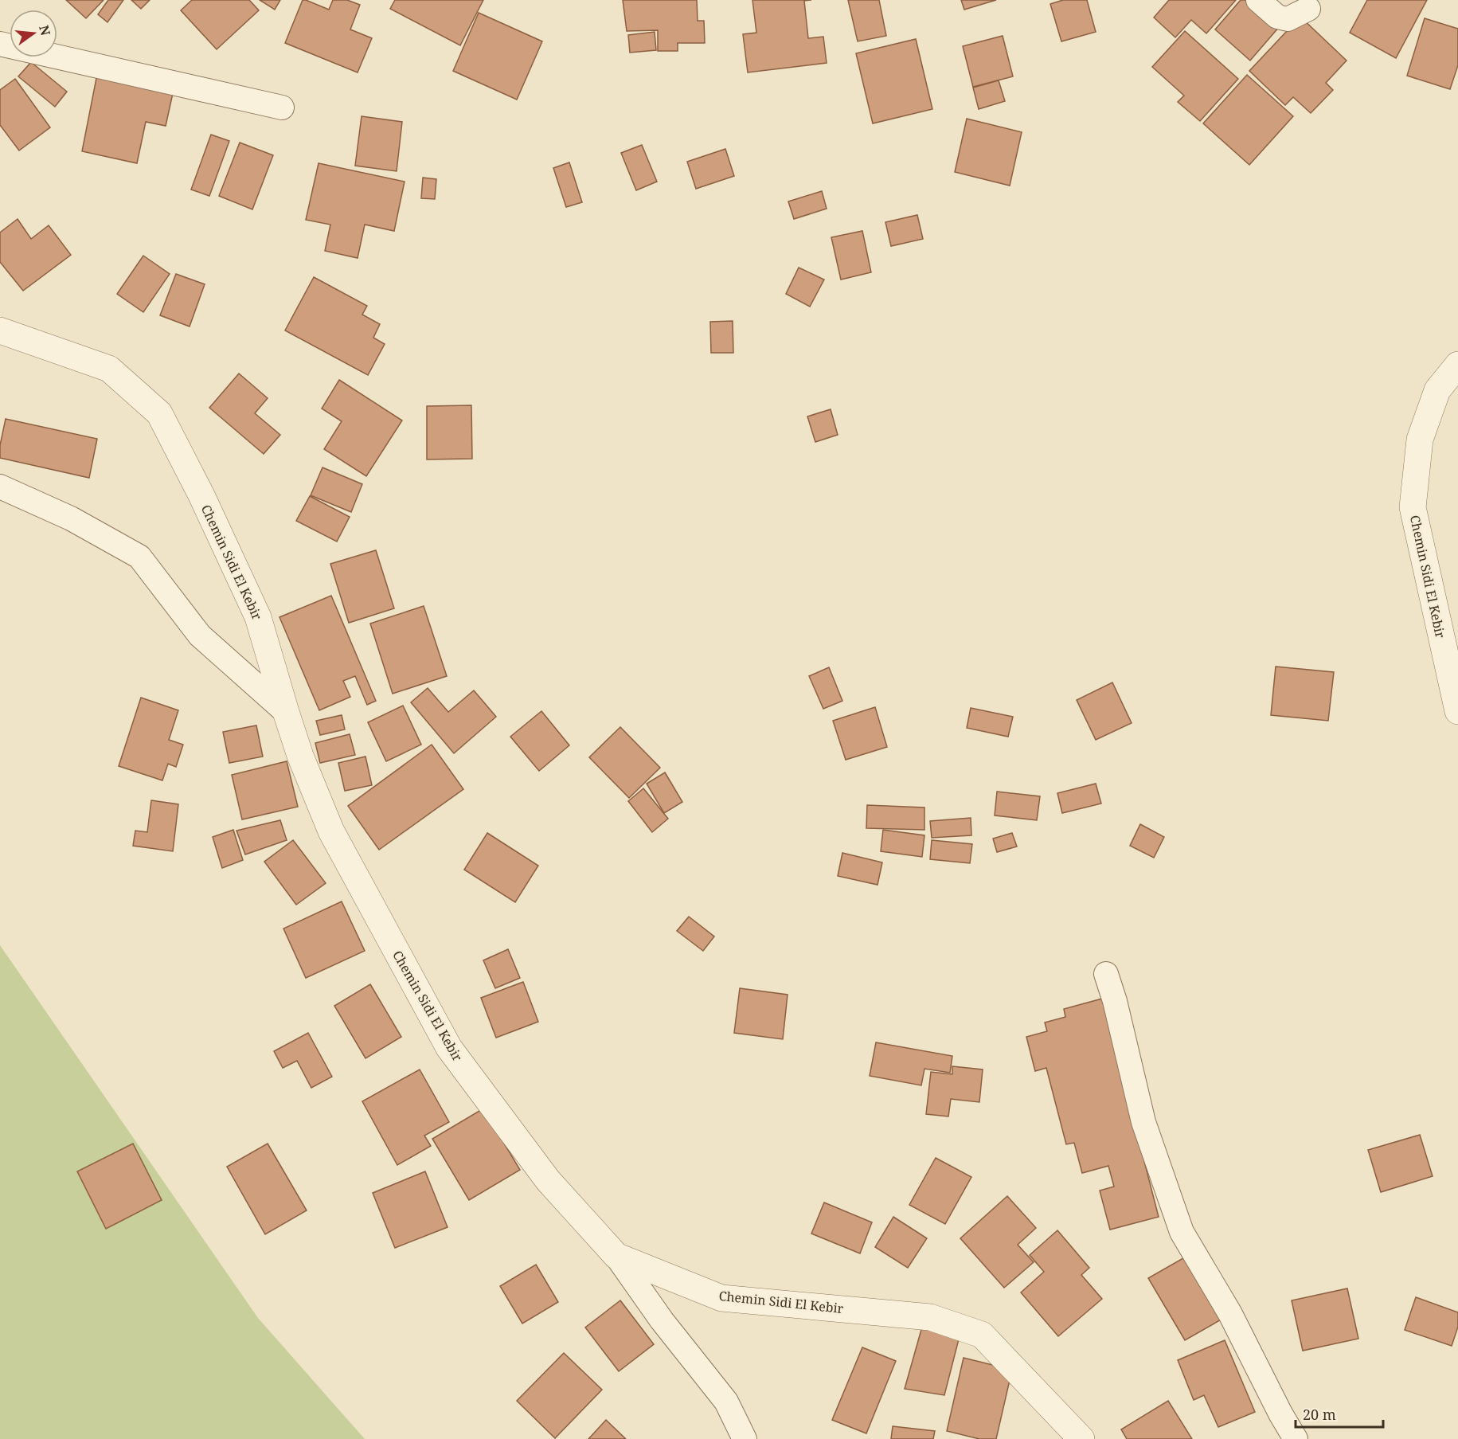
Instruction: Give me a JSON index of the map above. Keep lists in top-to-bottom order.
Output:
{
  "streets": {
    "street": ["Chemin Sidi El Kebir"]
  },
  "scale_bar": "20 m",
  "north": "right"
}
